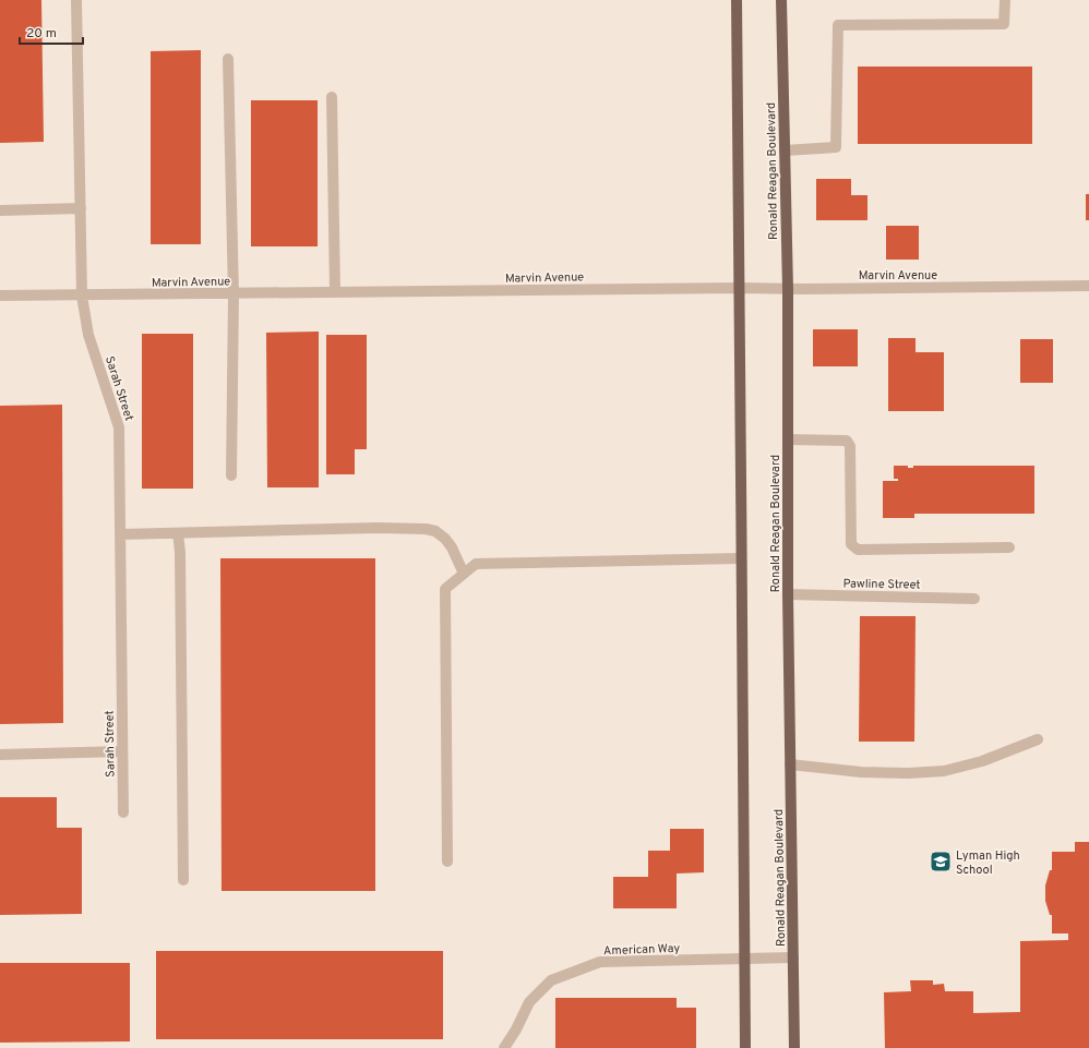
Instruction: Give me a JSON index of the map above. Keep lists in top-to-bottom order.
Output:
{
  "streets": {
    "main road": ["Ronald Reagan Boulevard"],
    "street": [
      "Marvin Avenue",
      "Sarah Street",
      "Pawline Street",
      "American Way"
    ]
  },
  "crossings": [
    ["Ronald Reagan Boulevard", "Marvin Avenue"],
    ["Ronald Reagan Boulevard", "Pawline Street"],
    ["Ronald Reagan Boulevard", "American Way"],
    ["Marvin Avenue", "Sarah Street"]
  ],
  "places": {
    "school or university": ["Lyman High School"]
  },
  "scale_bar": "20 m"
}
